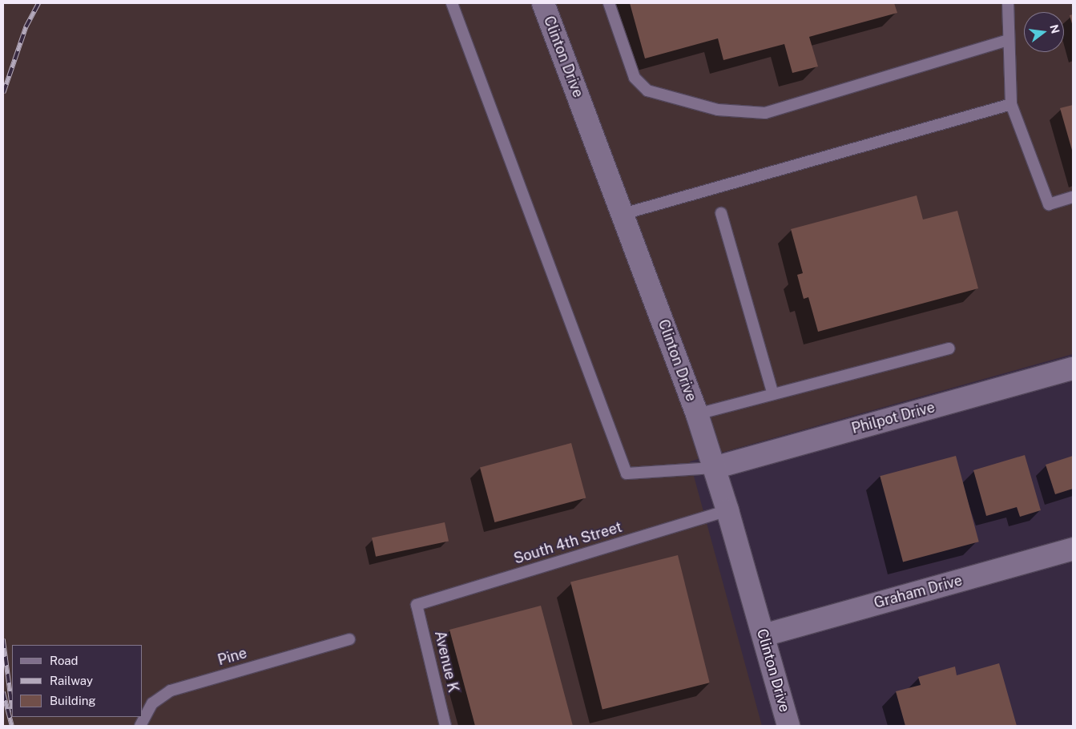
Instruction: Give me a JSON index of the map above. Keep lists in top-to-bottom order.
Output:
{
  "streets": {
    "main road": ["Clinton Drive", "Philpot Drive", "Graham Drive"],
    "lane": ["South 4th Street", "Pine", "Avenue K"]
  },
  "crossings": [
    ["Clinton Drive", "Philpot Drive"],
    ["Clinton Drive", "South 4th Street"],
    ["Clinton Drive", "Graham Drive"],
    ["South 4th Street", "Avenue K"]
  ],
  "legend": ["Road", "Railway", "Building"],
  "north": "right"
}
